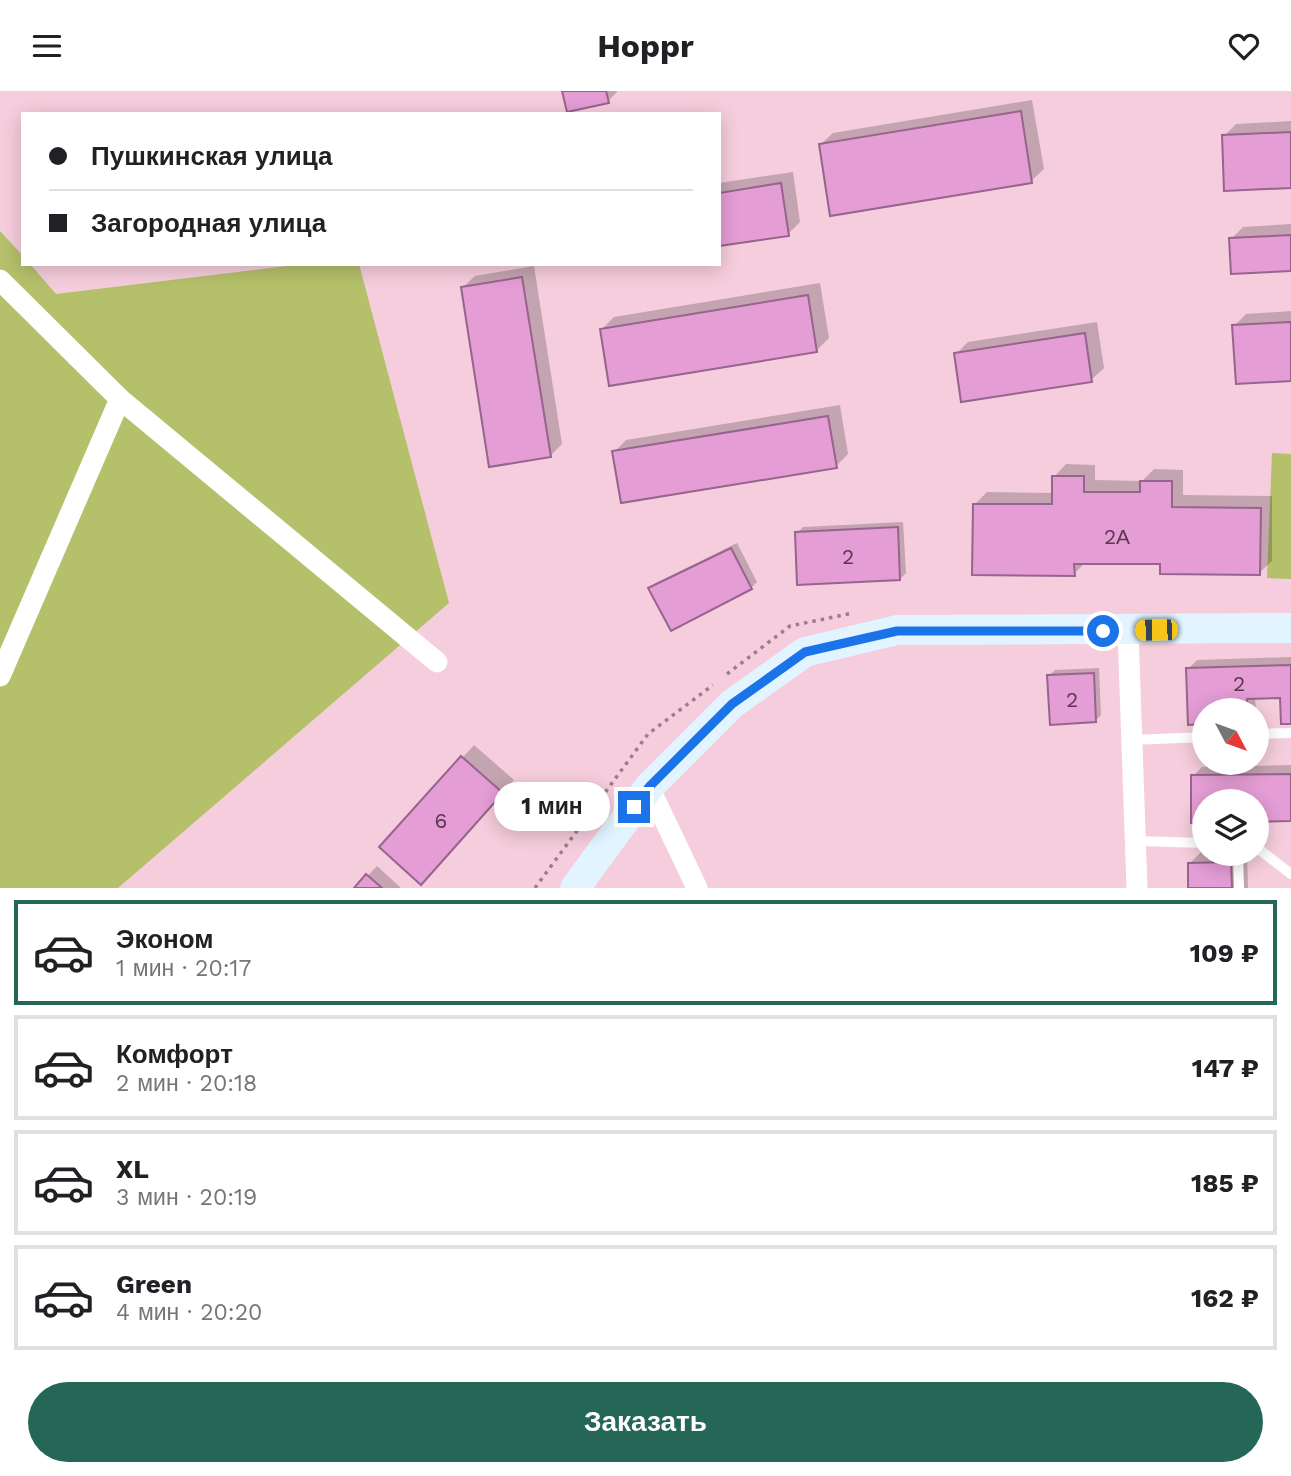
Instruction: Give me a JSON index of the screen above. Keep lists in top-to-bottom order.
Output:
{
  "house_numbers": [
    "2А",
    "2",
    "2",
    "2",
    "6"
  ],
  "north": "bottom right",
  "page": {
    "header": "Hoppr",
    "banner": ["Пушкинская улица", "Загородная улица"],
    "bubble": "1 мин",
    "list": [
      {
        "name": "Эконом",
        "note": "1 мин · 20:17",
        "value": "109 ₽"
      },
      {
        "name": "Комфорт",
        "note": "2 мин · 20:18",
        "value": "147 ₽"
      },
      {
        "name": "XL",
        "note": "3 мин · 20:19",
        "value": "185 ₽"
      },
      {
        "name": "Green",
        "note": "4 мин · 20:20",
        "value": "162 ₽"
      }
    ],
    "buttons": "Заказать"
  }
}
